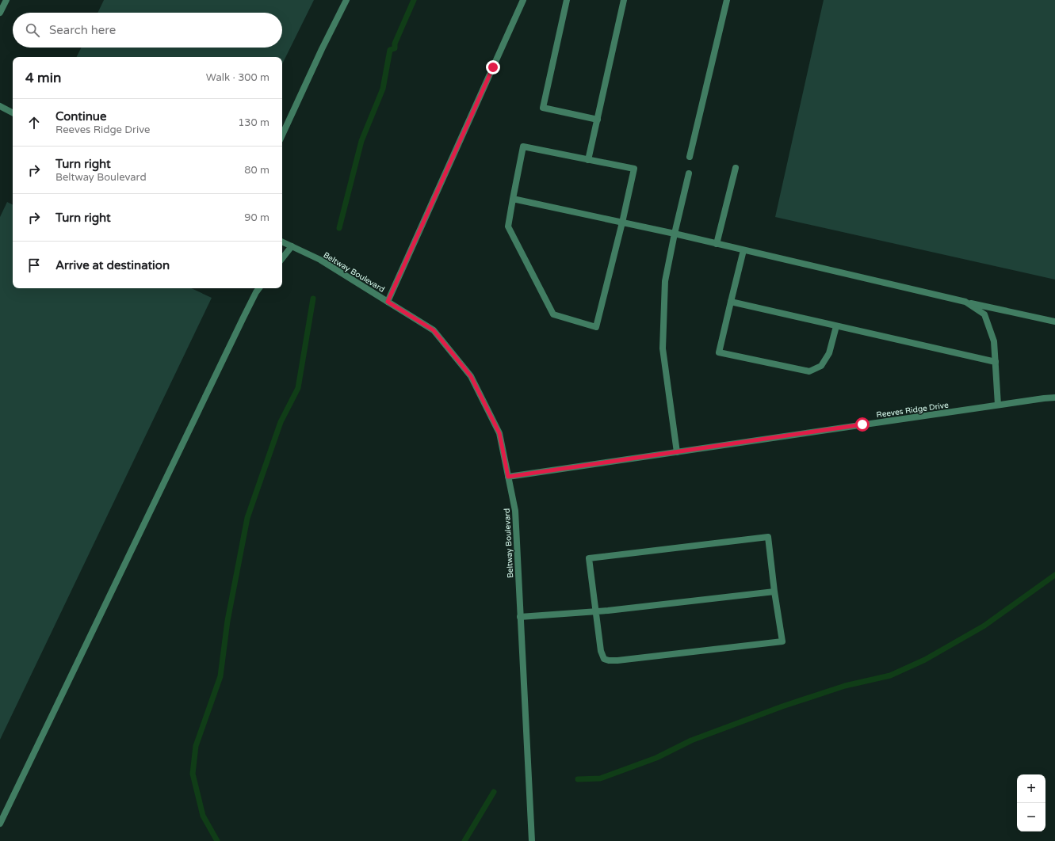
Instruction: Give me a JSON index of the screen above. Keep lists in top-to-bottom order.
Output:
{
  "streets": {
    "street": ["Beltway Boulevard", "Reeves Ridge Drive"]
  },
  "crossings": [
    ["Beltway Boulevard", "Reeves Ridge Drive"]
  ],
  "page": {
    "search": "Search here",
    "heading": ["4 min", "Walk · 300 m"],
    "list": [
      ["Continue", "Reeves Ridge Drive", "130 m"],
      ["Turn right", "Beltway Boulevard", "80 m"],
      ["Turn right", "90 m"],
      "Arrive at destination"
    ],
    "map_buttons": ["+", "−"]
  }
}
